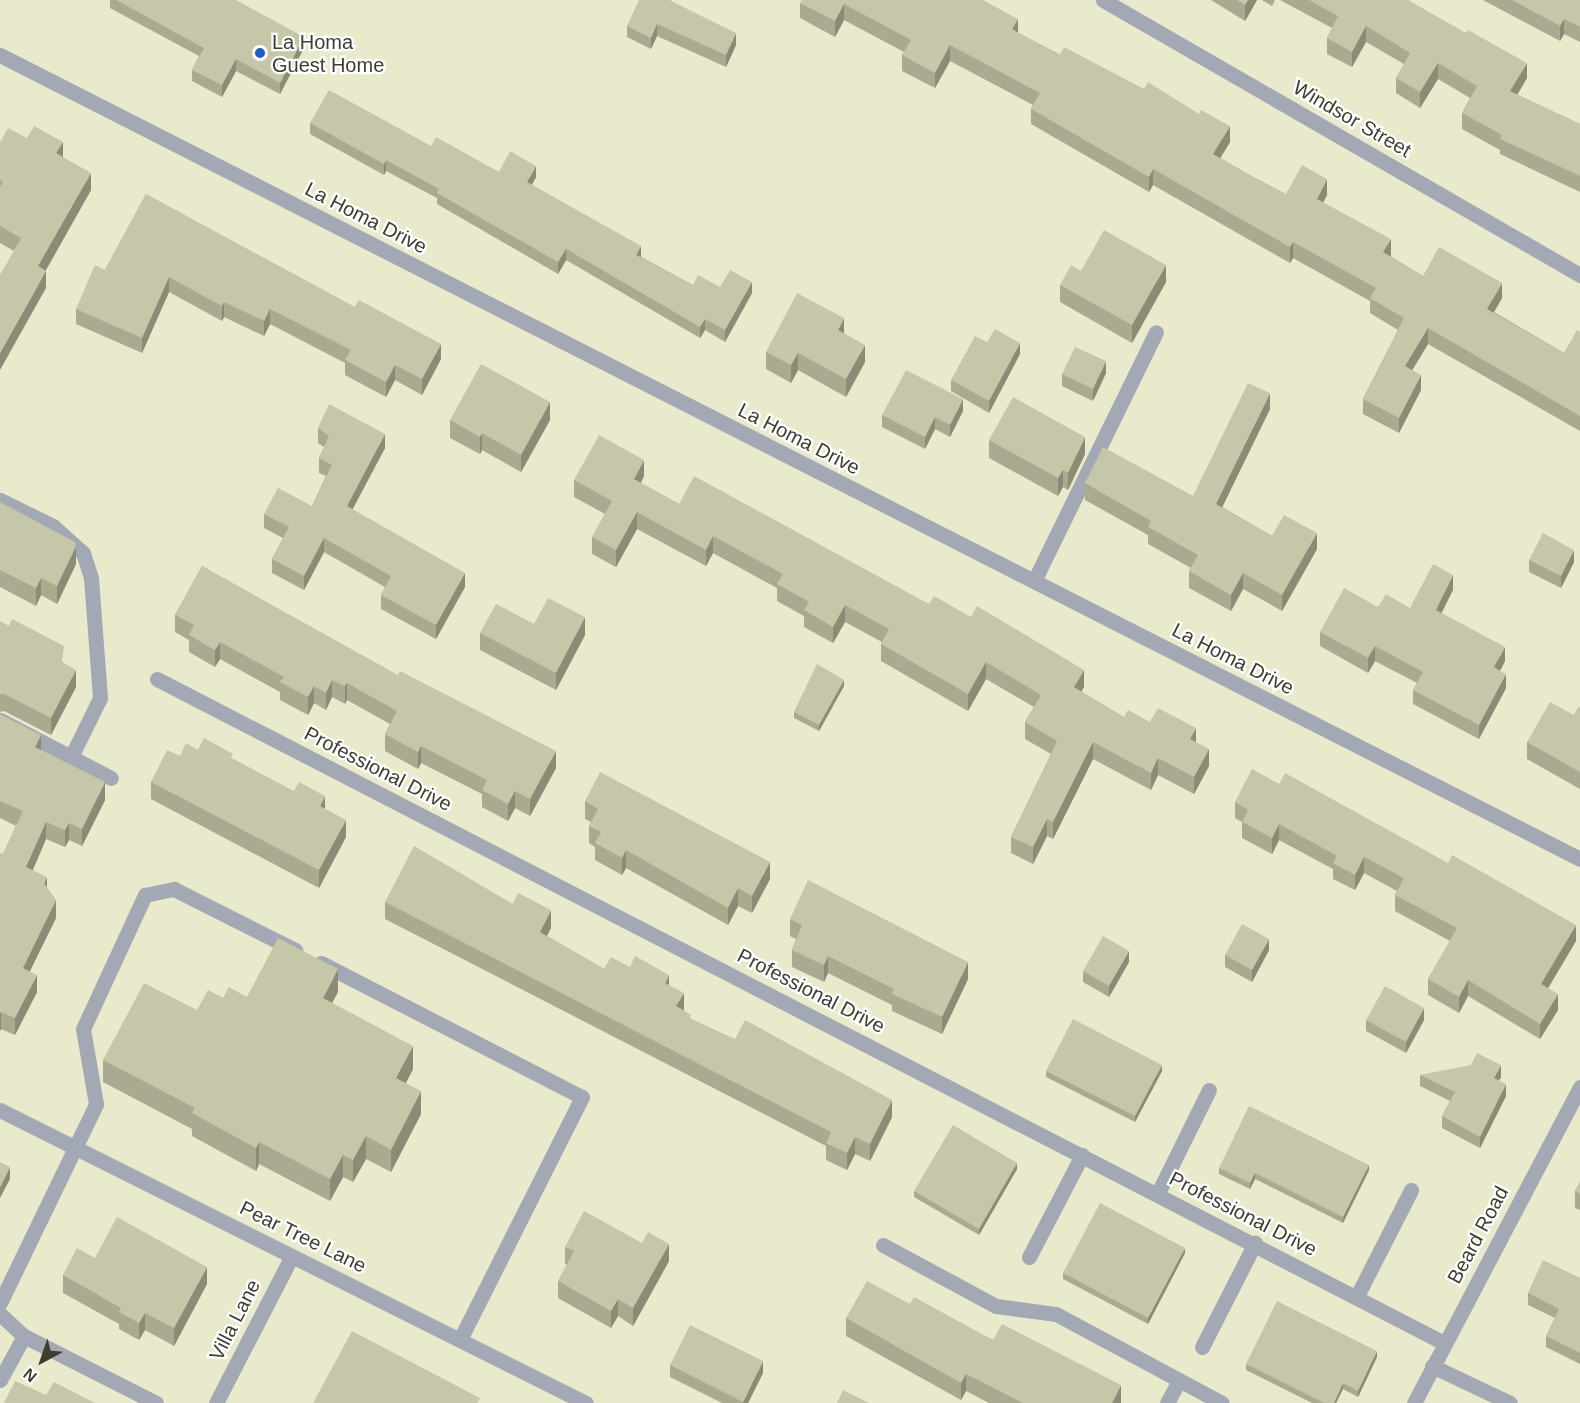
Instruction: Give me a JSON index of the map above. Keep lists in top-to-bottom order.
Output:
{
  "streets": {
    "street": [
      "Windsor Street",
      "La Homa Drive",
      "Professional Drive",
      "Beard Road",
      "Pear Tree Lane",
      "Villa Lane"
    ]
  },
  "crossings": [
    ["Professional Drive", "Beard Road"],
    ["Pear Tree Lane", "Villa Lane"]
  ],
  "places": ["La Homa Guest Home"],
  "north": "bottom left"
}
